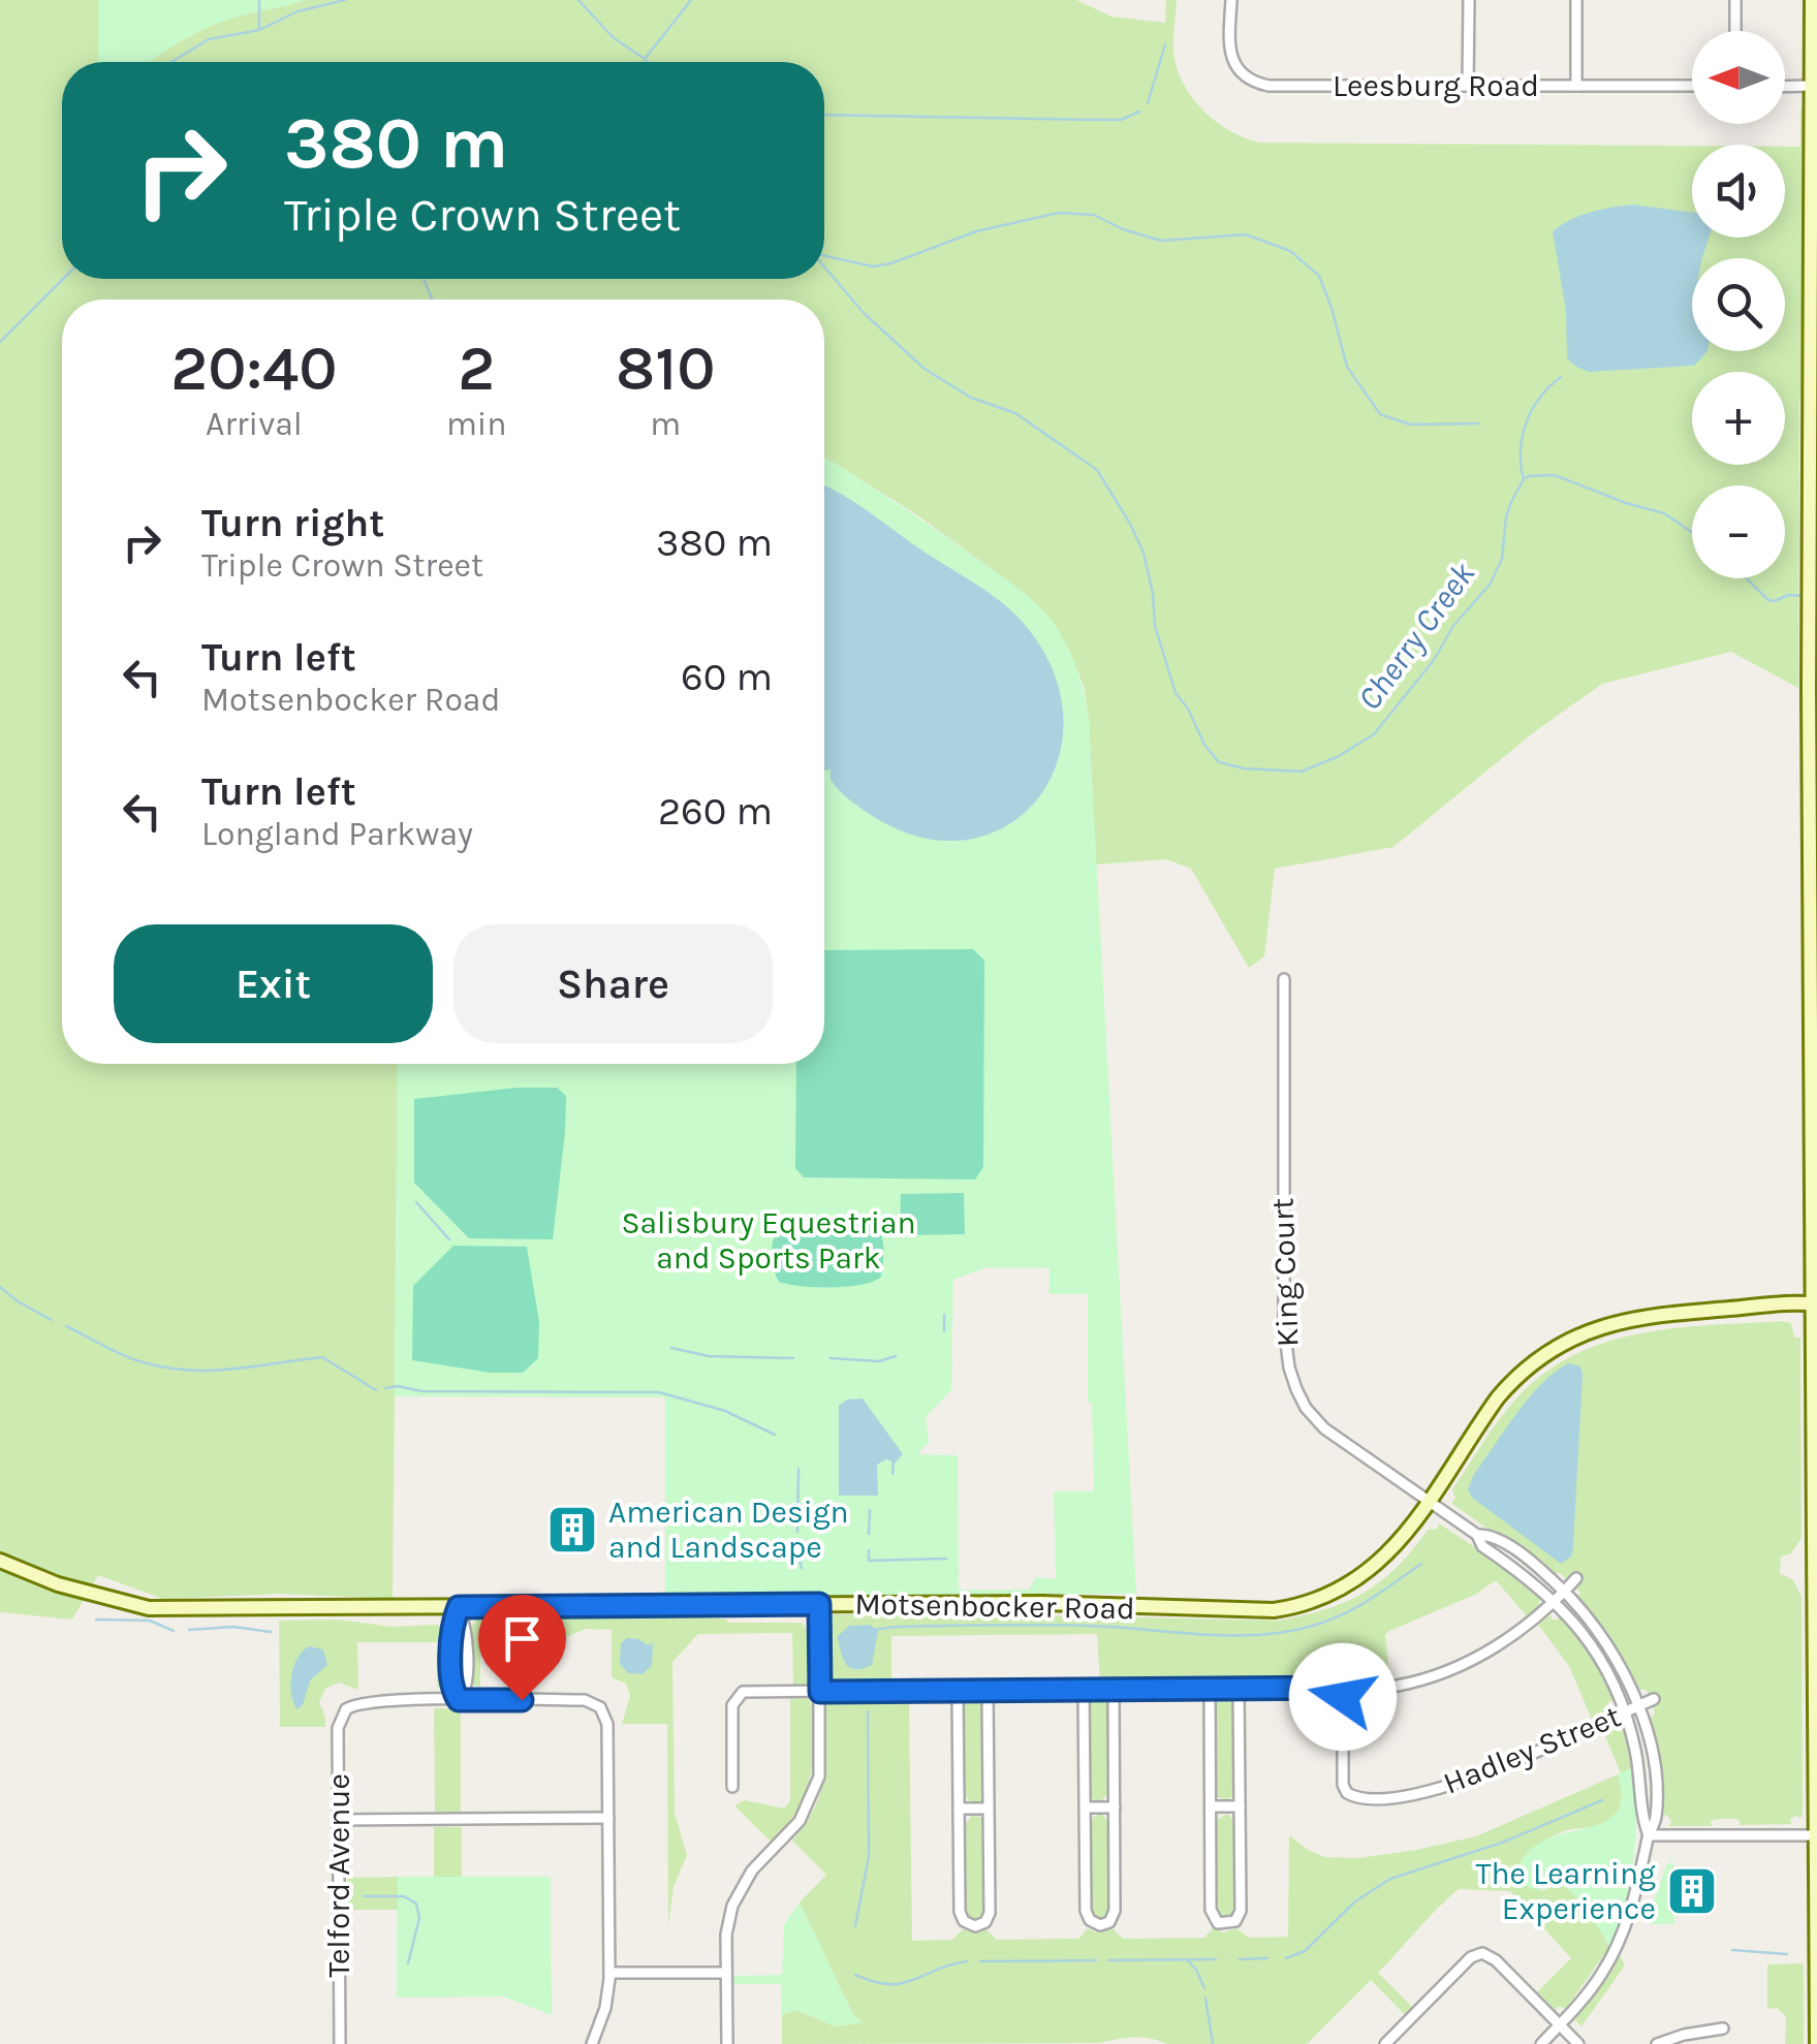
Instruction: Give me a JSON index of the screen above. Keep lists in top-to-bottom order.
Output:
{
  "streets": {
    "main road": ["Motsenbocker Road"],
    "street": [
      "Leesburg Road",
      "King Court",
      "Hadley Street",
      "Telford Avenue"
    ]
  },
  "crossings": [
    ["King Court", "Motsenbocker Road"]
  ],
  "water": ["Cherry Creek"],
  "parks": ["Salisbury Equestrian and Sports Park"],
  "places": {
    "building": ["American Design and Landscape", "The Learning Experience"]
  },
  "north": "left",
  "page": {
    "map_buttons": ["+", "−"],
    "turn": ["380 m", "Triple Crown Street"],
    "eta": [
      "20:40",
      "Arrival",
      "2",
      "min",
      "810",
      "m"
    ],
    "list": [
      {
        "name": "Turn right",
        "note": "Triple Crown Street",
        "value": "380 m"
      },
      {
        "name": "Turn left",
        "note": "Motsenbocker Road",
        "value": "60 m"
      },
      {
        "name": "Turn left",
        "note": "Longland Parkway",
        "value": "260 m"
      }
    ],
    "buttons": ["Exit", "Share"]
  }
}
